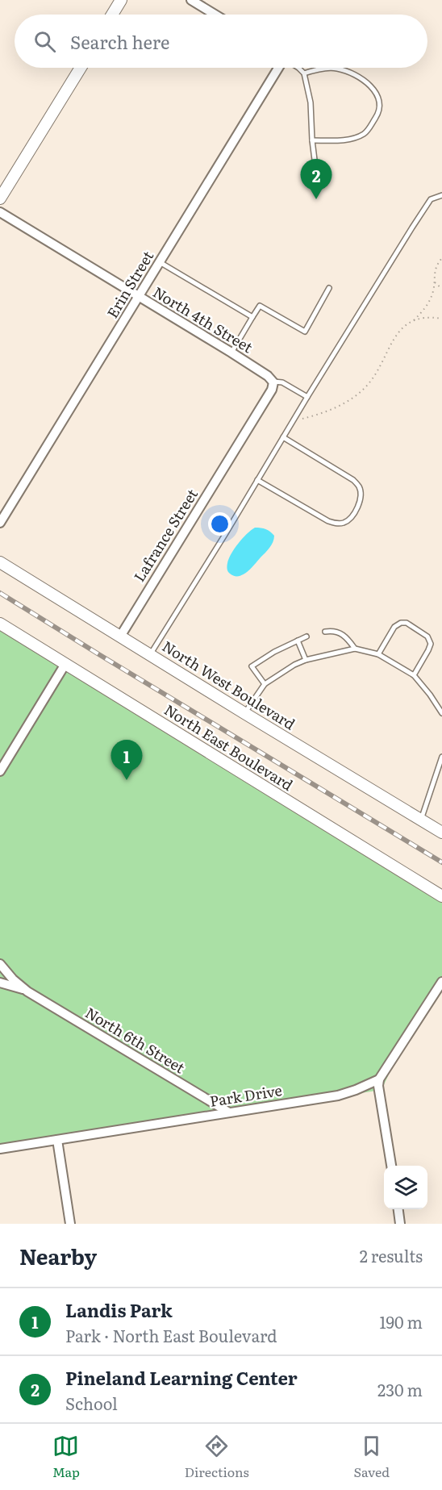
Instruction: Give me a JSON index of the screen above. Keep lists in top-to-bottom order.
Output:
{
  "streets": {
    "main road": ["North West Boulevard", "North East Boulevard"],
    "street": [
      "Erin Street",
      "North 4th Street",
      "Lafrance Street",
      "North 6th Street",
      "Park Drive"
    ]
  },
  "crossings": [
    ["Erin Street", "North 4th Street"],
    ["North 4th Street", "Lafrance Street"],
    ["Lafrance Street", "North West Boulevard"],
    ["North 6th Street", "Park Drive"]
  ],
  "page": {
    "search": "Search here",
    "pins": ["2", "1"],
    "heading": ["Nearby", "2 results"],
    "list": [
      {
        "mark": "1",
        "name": "Landis Park",
        "note": "Park · North East Boulevard",
        "value": "190 m"
      },
      {
        "mark": "2",
        "name": "Pineland Learning Center",
        "note": "School",
        "value": "230 m"
      }
    ],
    "nav": ["Map", "Directions", "Saved"]
  }
}
